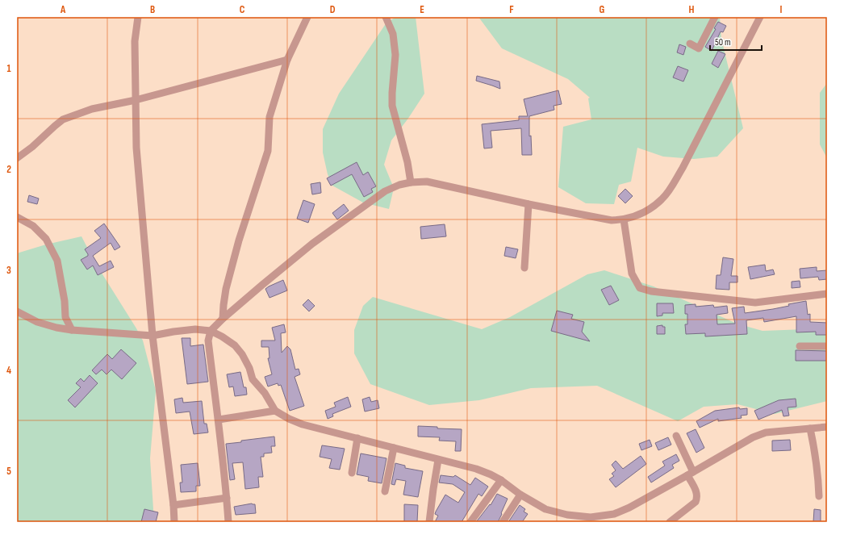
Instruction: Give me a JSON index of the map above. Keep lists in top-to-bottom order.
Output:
{
  "scale_bar": "50 m",
  "grid": {
    "columns": [
      "A",
      "B",
      "C",
      "D",
      "E",
      "F",
      "G",
      "H",
      "I"
    ],
    "rows": [
      "1",
      "2",
      "3",
      "4",
      "5"
    ]
  }
}
